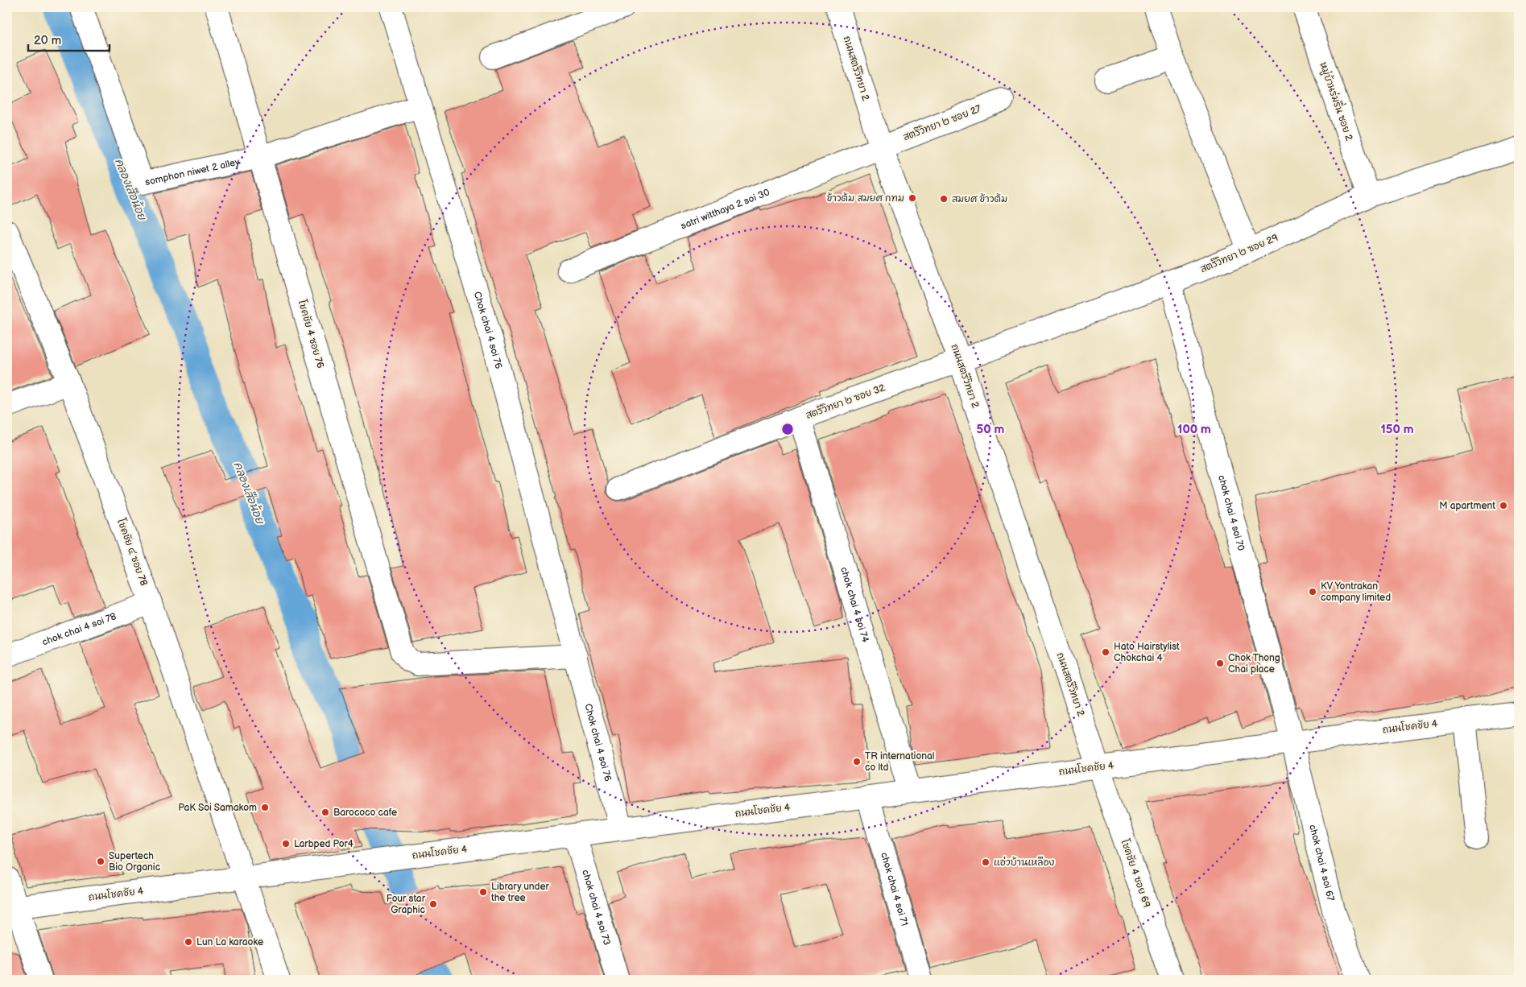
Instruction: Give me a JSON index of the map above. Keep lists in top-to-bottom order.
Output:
{
  "streets": {
    "street": [
      "ถนนสตรีวิทยา 2",
      "หมู่บ้านร่มรื่น ซอย 2",
      "สตรีวิทยา ๒ ซอย 27",
      "somphon niwet 2 alley",
      "satri witthaya 2 soi 30",
      "สตรีวิทยา ๒ ซอย 29",
      "Chok chai 4 soi 76",
      "โชคชัย 4 ซอย 76",
      "สตรีวิทยา ๒ ซอย 32",
      "chok chai 4 soi 70",
      "โชคชัย ๔ ซอย 78",
      "chok chai 4 soi 74",
      "chok chai 4 soi 78",
      "ถนนโชคชัย 4",
      "chok chai 4 soi 67",
      "โชคชัย 4 ซอย 69",
      "chok chai 4 soi 71",
      "chok chai 4 soi 73"
    ]
  },
  "crossings": [
    ["ถนนสตรีวิทยา 2", "สตรีวิทยา ๒ ซอย 27"],
    ["ถนนสตรีวิทยา 2", "satri witthaya 2 soi 30"],
    ["ถนนสตรีวิทยา 2", "สตรีวิทยา ๒ ซอย 29"],
    ["ถนนสตรีวิทยา 2", "สตรีวิทยา ๒ ซอย 32"],
    ["ถนนสตรีวิทยา 2", "ถนนโชคชัย 4"],
    ["ถนนสตรีวิทยา 2", "โชคชัย 4 ซอย 69"],
    ["หมู่บ้านร่มรื่น ซอย 2", "สตรีวิทยา ๒ ซอย 29"],
    ["สตรีวิทยา ๒ ซอย 27", "satri witthaya 2 soi 30"],
    ["somphon niwet 2 alley", "Chok chai 4 soi 76"],
    ["somphon niwet 2 alley", "โชคชัย 4 ซอย 76"],
    ["สตรีวิทยา ๒ ซอย 29", "สตรีวิทยา ๒ ซอย 32"],
    ["สตรีวิทยา ๒ ซอย 29", "chok chai 4 soi 70"],
    ["Chok chai 4 soi 76", "โชคชัย 4 ซอย 76"],
    ["Chok chai 4 soi 76", "ถนนโชคชัย 4"],
    ["สตรีวิทยา ๒ ซอย 32", "chok chai 4 soi 74"],
    ["chok chai 4 soi 70", "ถนนโชคชัย 4"],
    ["chok chai 4 soi 70", "chok chai 4 soi 67"],
    ["โชคชัย ๔ ซอย 78", "chok chai 4 soi 78"],
    ["โชคชัย ๔ ซอย 78", "ถนนโชคชัย 4"],
    ["chok chai 4 soi 74", "ถนนโชคชัย 4"],
    ["ถนนโชคชัย 4", "chok chai 4 soi 67"],
    ["ถนนโชคชัย 4", "โชคชัย 4 ซอย 69"],
    ["ถนนโชคชัย 4", "chok chai 4 soi 71"],
    ["ถนนโชคชัย 4", "chok chai 4 soi 73"]
  ],
  "water": ["คลองเสือน้อย"],
  "places": [
    "ข้าวต้ม สมยศ กทม",
    "สมยศ ข้าวต้ม",
    "M apartment",
    "KV Yontrakan company limited",
    "Hato Hairstylist Chokchai 4",
    "Chok Thong Chai place",
    "TR international co ltd",
    "PaK Soi Samakom",
    "Barococo cafe",
    "Larbped Por4",
    "Supertech Bio Organic",
    "แอ่วบ้านเหลือง",
    "Library under the tree",
    "Four star Graphic",
    "Lun La karaoke"
  ],
  "scale_bar": "20 m",
  "rings": ["50 m", "100 m", "150 m"]
}
